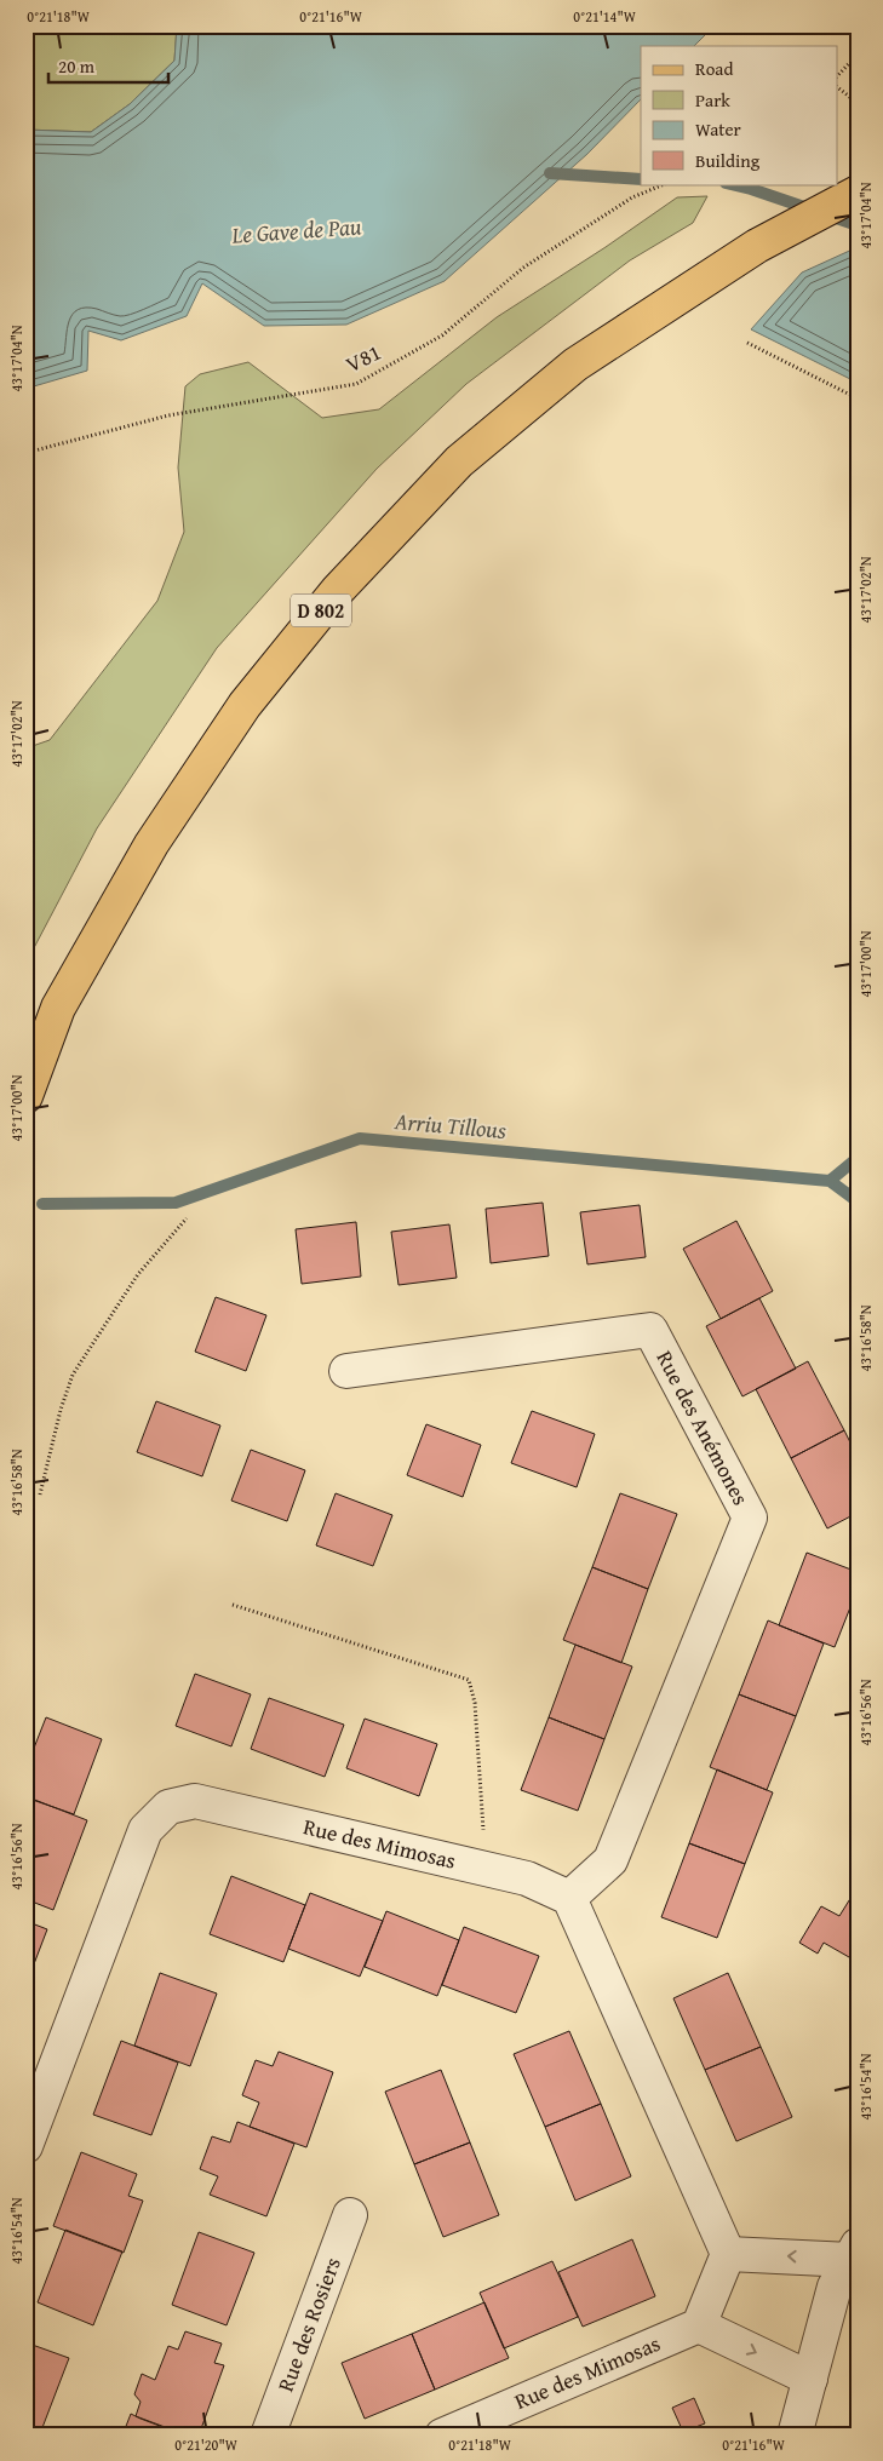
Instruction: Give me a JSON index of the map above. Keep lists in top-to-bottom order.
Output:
{
  "streets": {
    "main road": ["D 802"],
    "street": ["Rue des Anémones", "Rue des Mimosas", "Rue des Rosiers"],
    "path": ["V81"]
  },
  "crossings": [
    ["Rue des Anémones", "Rue des Mimosas"]
  ],
  "water": ["Le Gave de Pau", "Arriu Tillous"],
  "legend": [
    "Road",
    "Park",
    "Water",
    "Building"
  ],
  "scale_bar": "20 m",
  "coordinates": [
    "0°21'18\"W",
    "0°21'16\"W",
    "0°21'14\"W",
    "43°17'04\"N",
    "43°17'02\"N",
    "43°17'00\"N",
    "43°16'58\"N",
    "43°16'56\"N",
    "43°16'54\"N",
    "0°21'20\"W"
  ]
}
